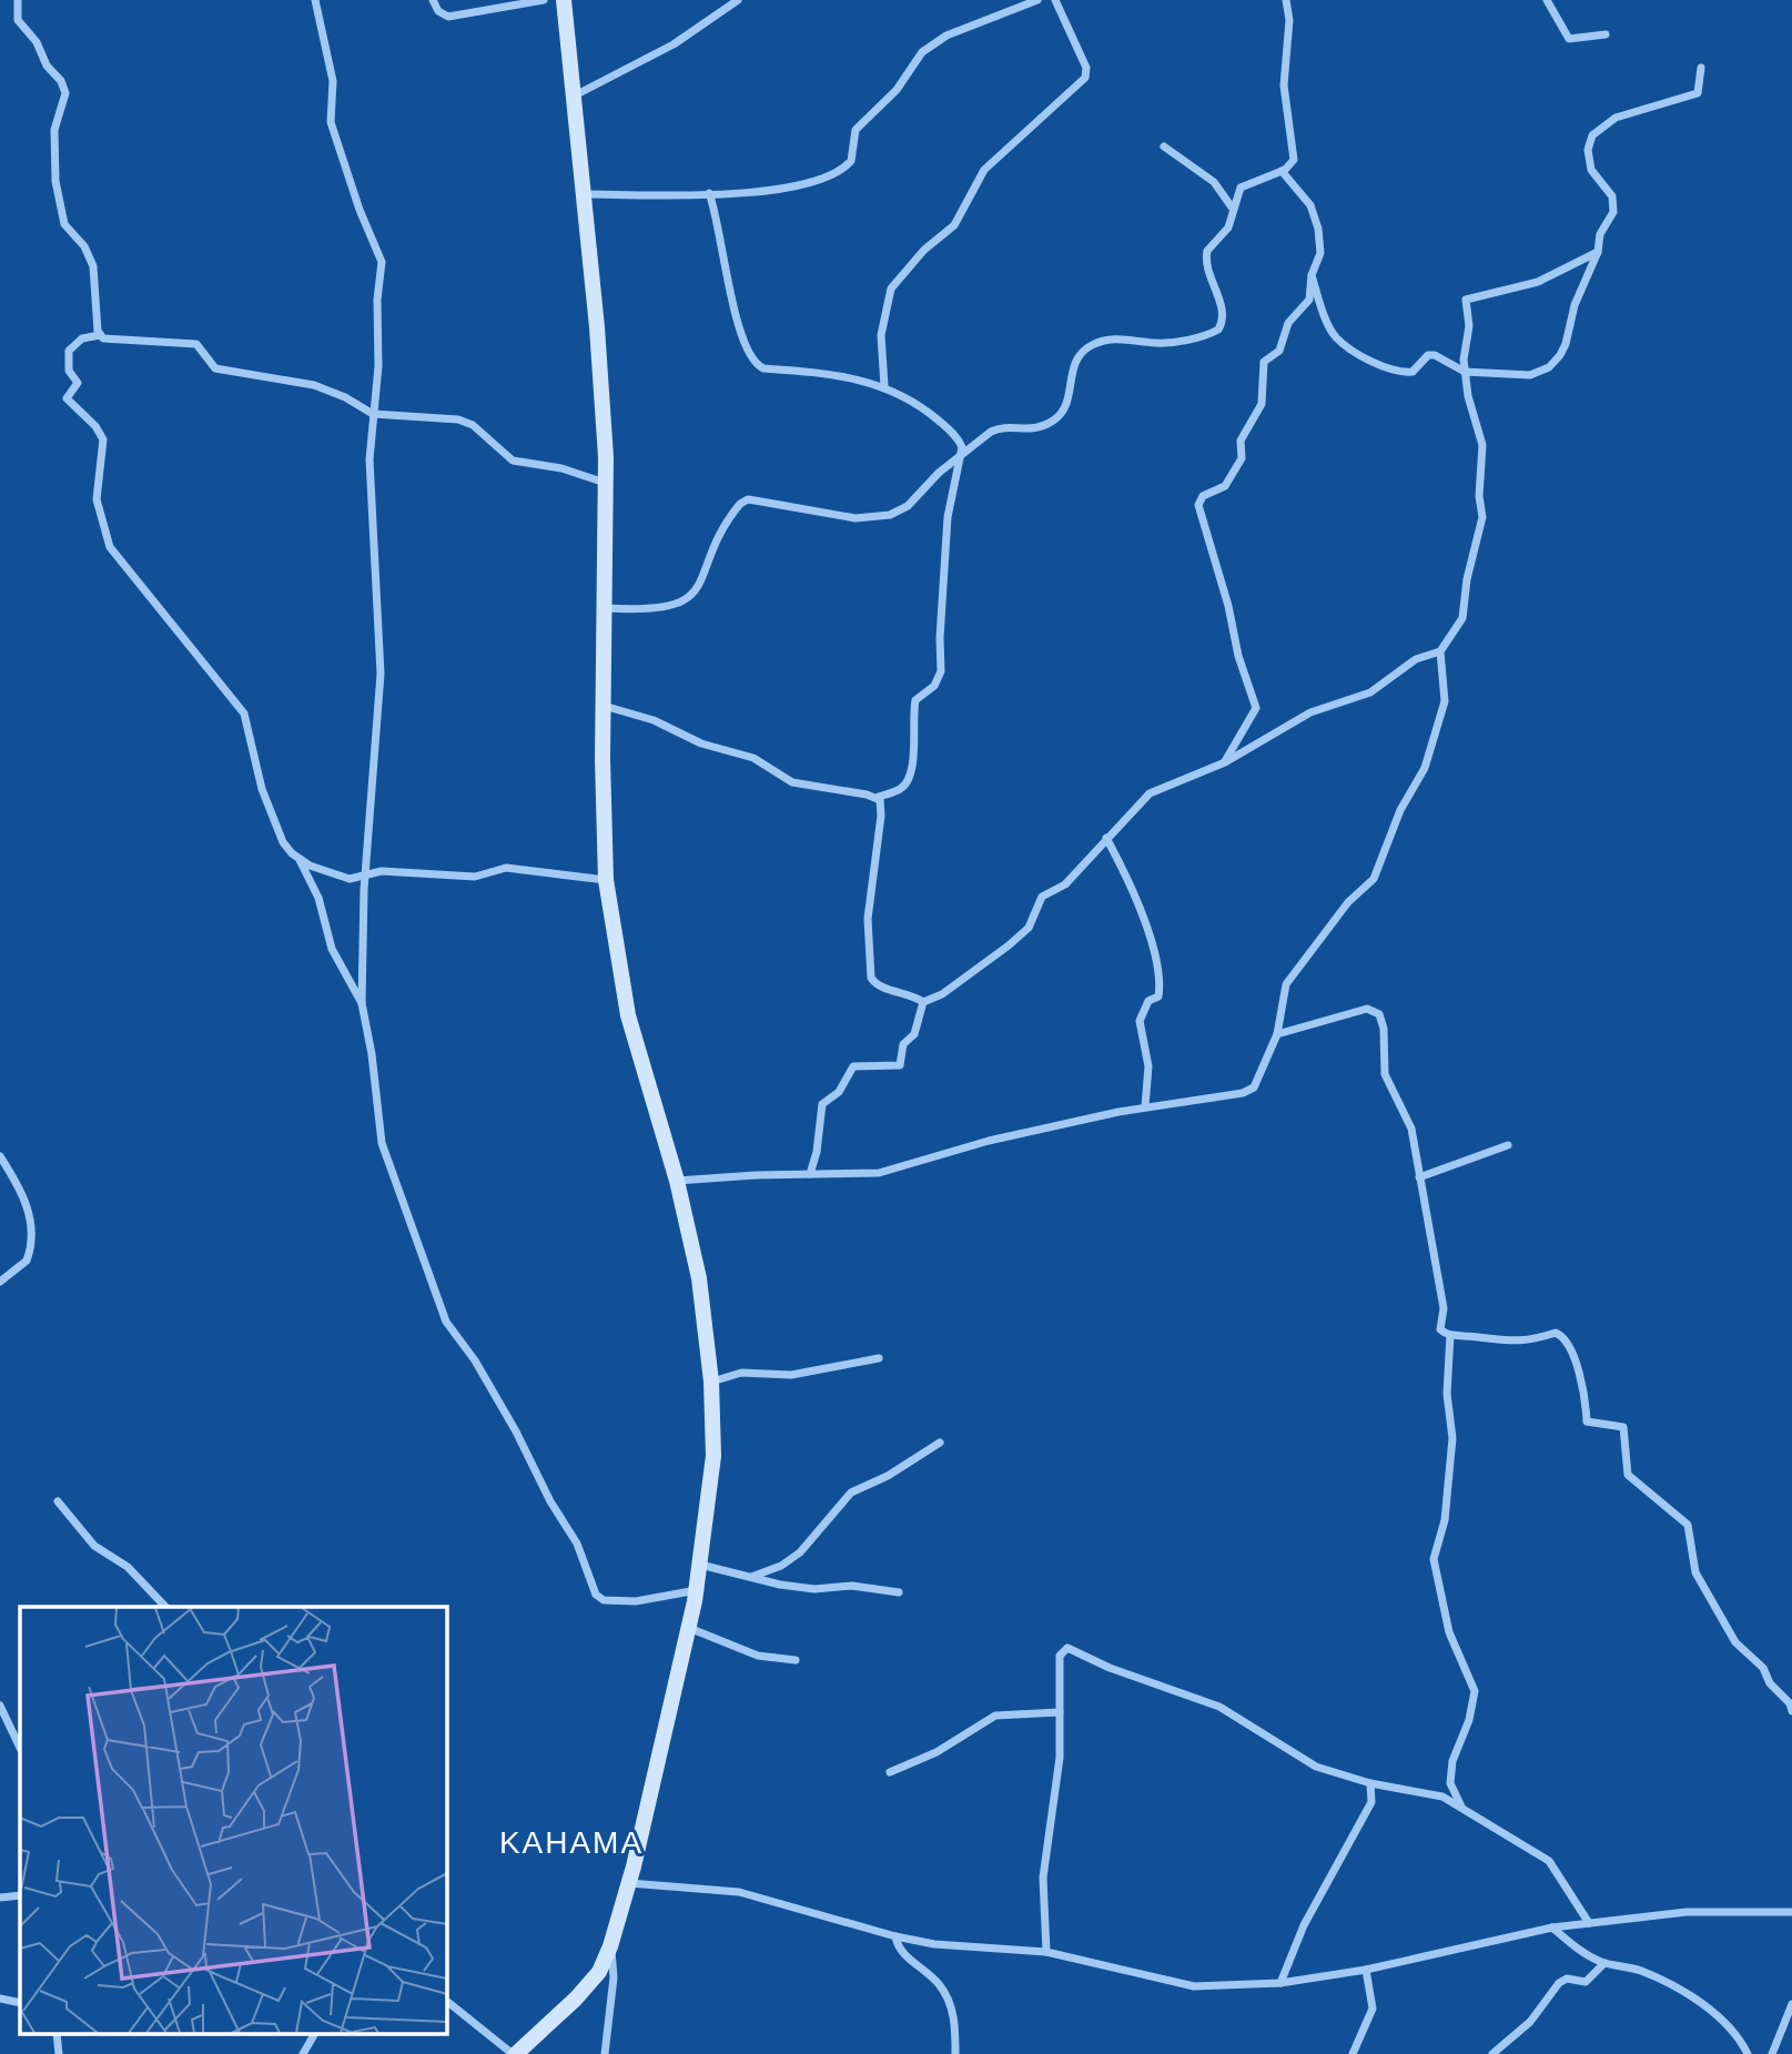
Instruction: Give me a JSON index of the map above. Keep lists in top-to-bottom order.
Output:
{
  "districts": ["KAHAMA"]
}
